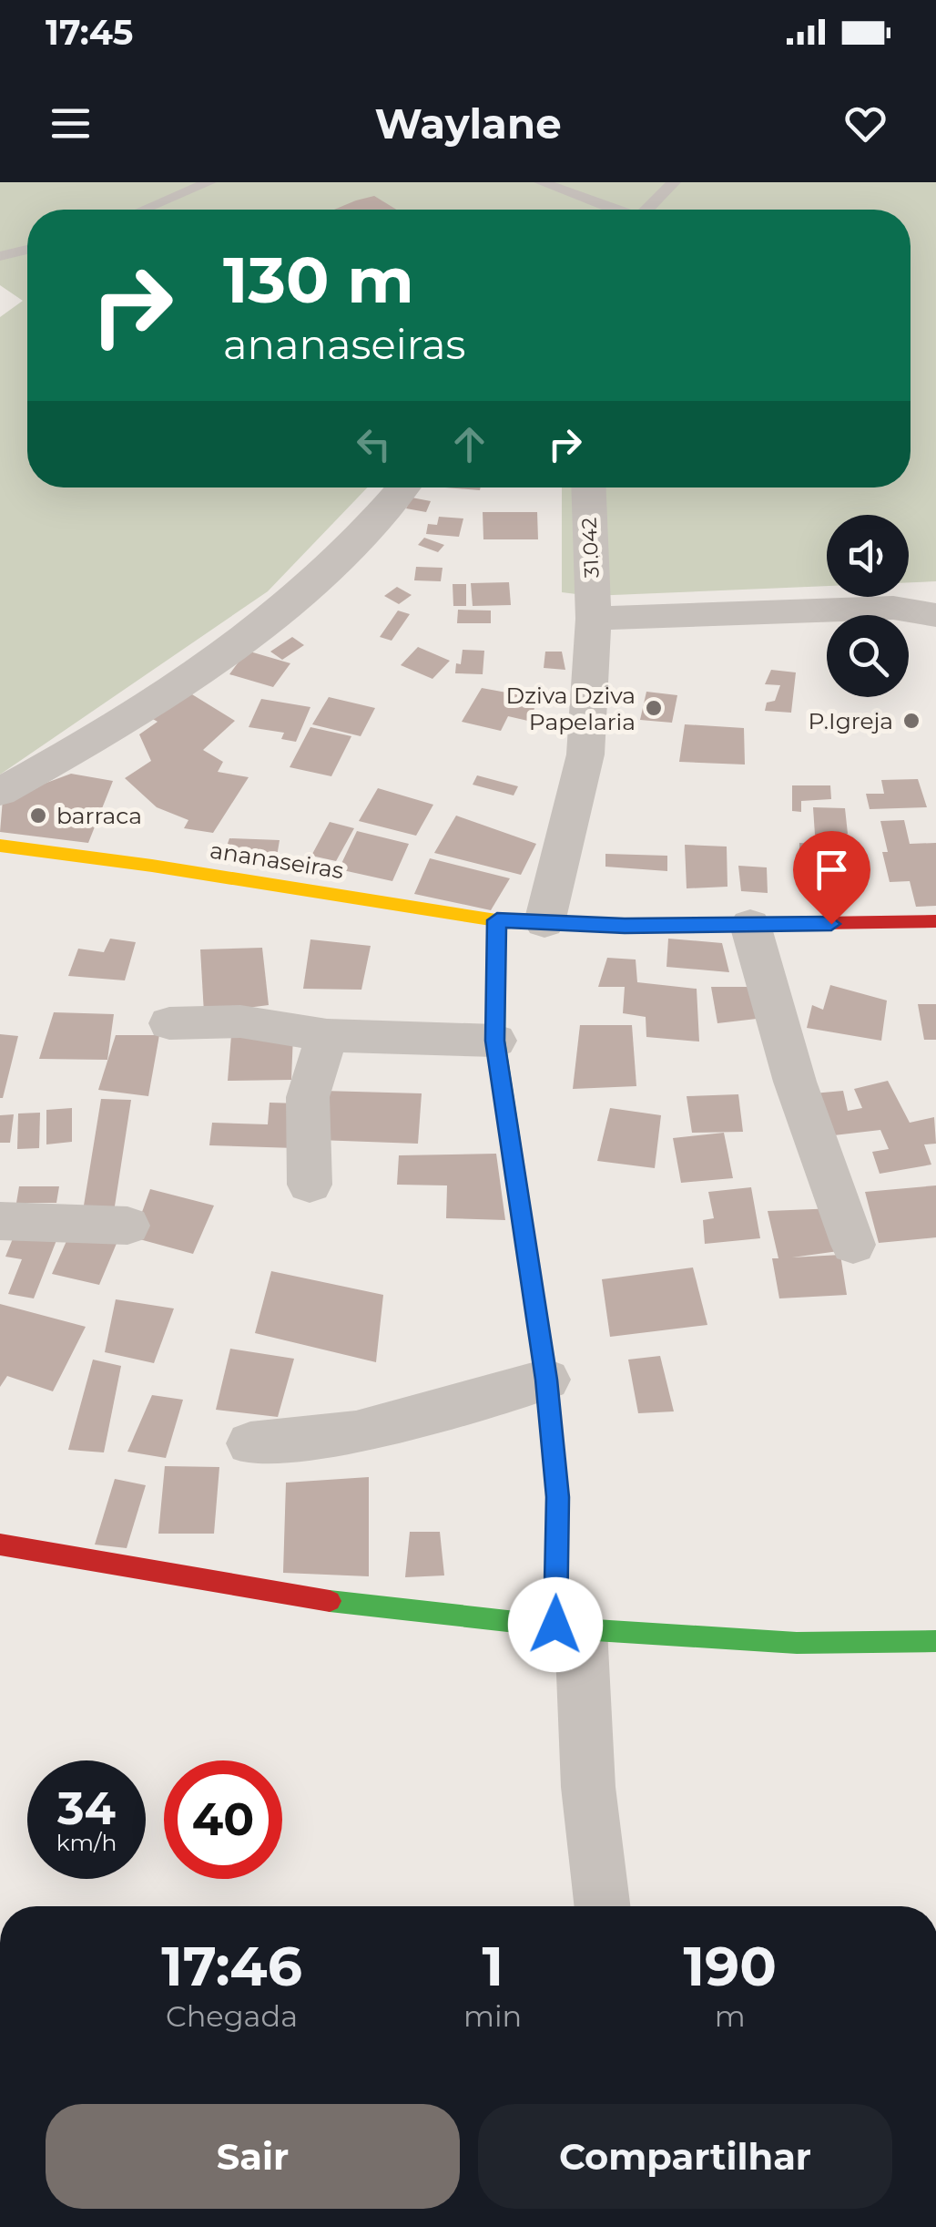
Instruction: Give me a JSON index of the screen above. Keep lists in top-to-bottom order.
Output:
{
  "streets": {
    "street": ["31.042", "ananaseiras"]
  },
  "crossings": [
    ["31.042", "ananaseiras"]
  ],
  "places": ["Dziva Dziva Papelaria", "P.Igreja", "barraca"],
  "page": {
    "status": "17:45",
    "header": "Waylane",
    "turn": ["130 m", "ananaseiras"],
    "speed": "34 km/h",
    "limit": "40",
    "eta": [
      "17:46",
      "Chegada",
      "1",
      "min",
      "190",
      "m"
    ],
    "buttons": ["Sair", "Compartilhar"]
  }
}
